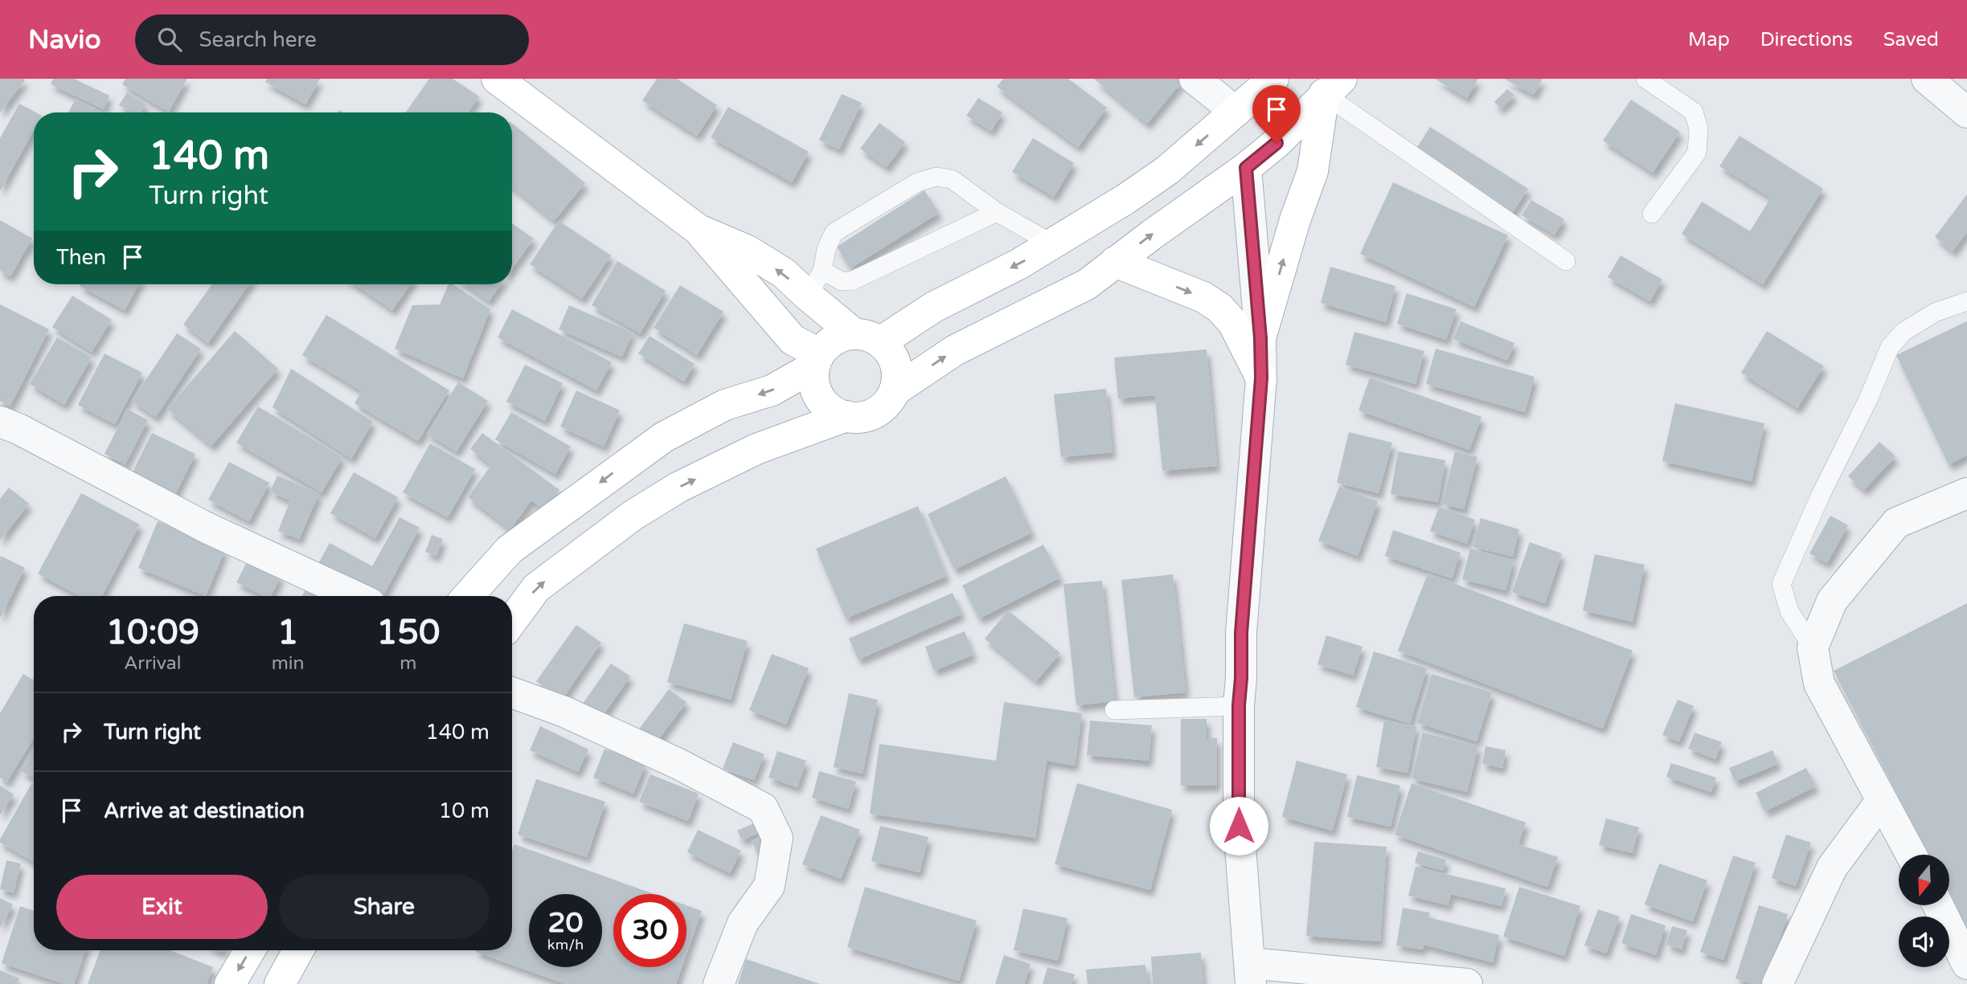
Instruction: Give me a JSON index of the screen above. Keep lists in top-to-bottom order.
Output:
{
  "north": "bottom",
  "page": {
    "header": "Navio",
    "search": "Search here",
    "nav": ["Map", "Directions", "Saved"],
    "turn": ["140 m", "Turn right"],
    "then": "Then",
    "eta": [
      "10:09",
      "Arrival",
      "1",
      "min",
      "150",
      "m"
    ],
    "list": [
      {
        "name": "Turn right",
        "value": "140 m"
      },
      {
        "name": "Arrive at destination",
        "value": "10 m"
      }
    ],
    "buttons": ["Exit", "Share"],
    "speed": "20 km/h",
    "limit": "30"
  }
}
